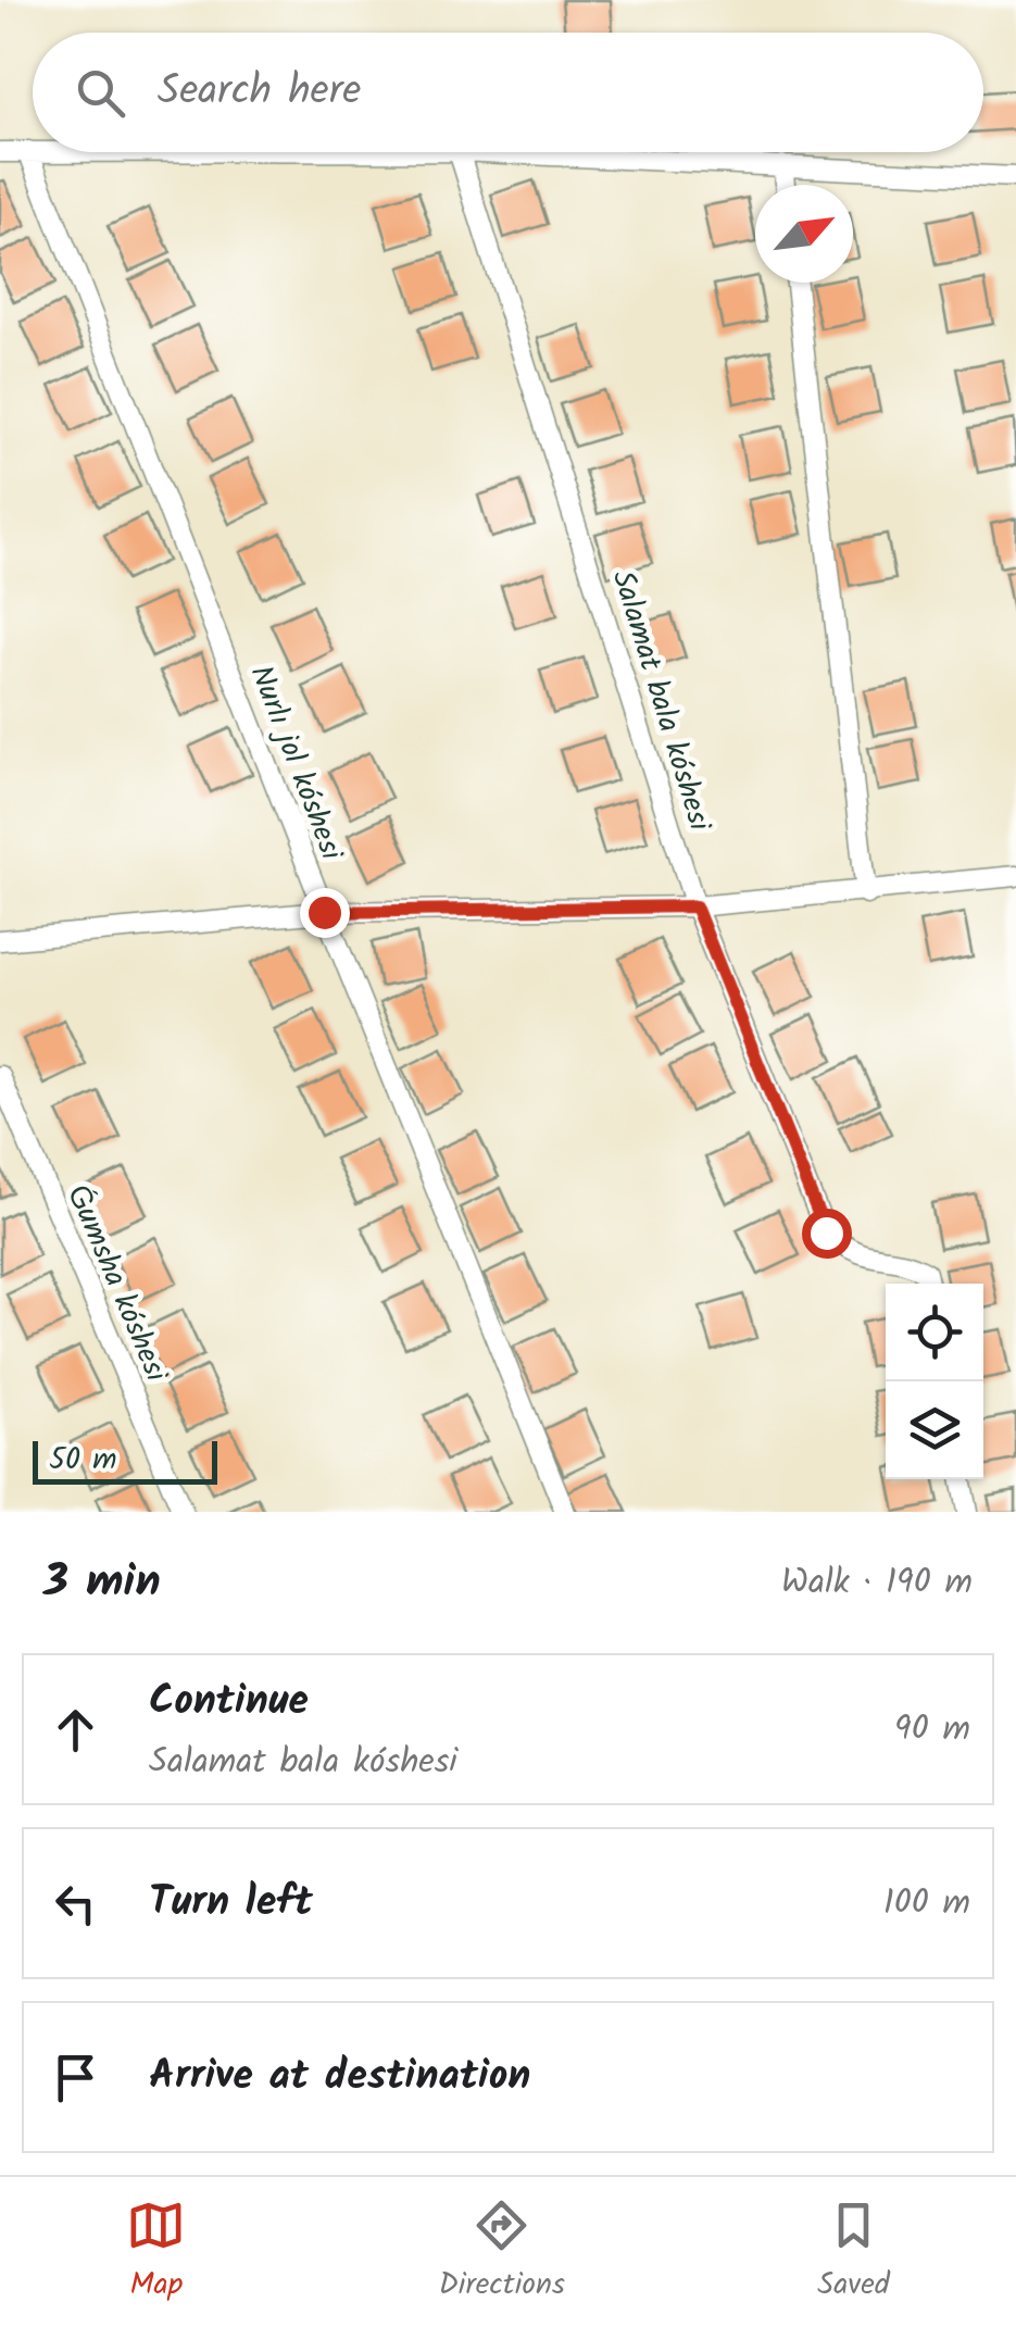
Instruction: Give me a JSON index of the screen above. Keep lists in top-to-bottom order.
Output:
{
  "streets": {
    "street": ["Salamat bala kóshesi", "Nurlı jol kóshesi", "Ǵumsha kóshesi"]
  },
  "scale_bar": "50 m",
  "north": "top right",
  "page": {
    "search": "Search here",
    "scale": "50 m",
    "heading": ["3 min", "Walk · 190 m"],
    "list": [
      ["Continue", "Salamat bala kóshesi", "90 m"],
      ["Turn left", "100 m"],
      "Arrive at destination"
    ],
    "nav": ["Map", "Directions", "Saved"]
  }
}
